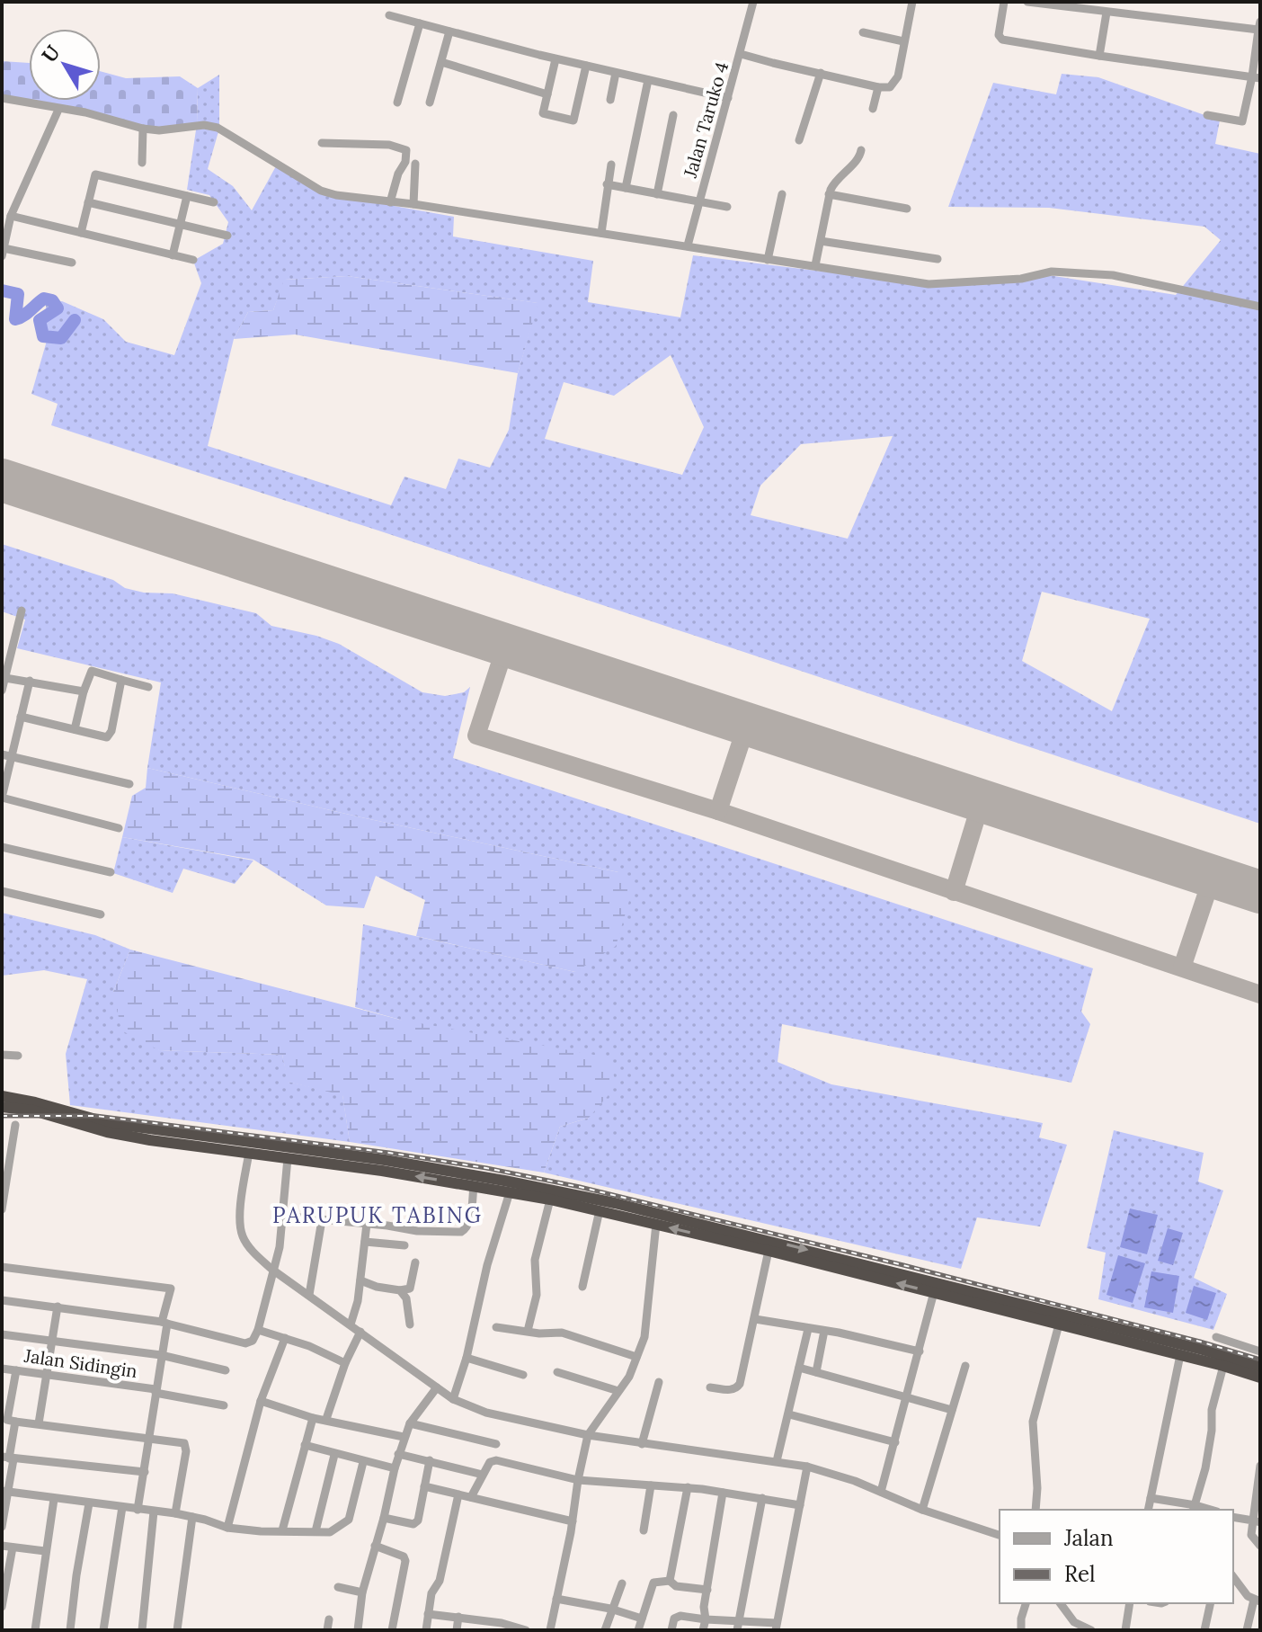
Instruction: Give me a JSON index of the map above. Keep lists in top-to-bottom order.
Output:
{
  "streets": {
    "street": ["Jalan Taruko 4", "Jalan Sidingin"]
  },
  "districts": ["PARUPUK TABING"],
  "legend": ["Jalan", "Rel"],
  "north": "top left"
}
